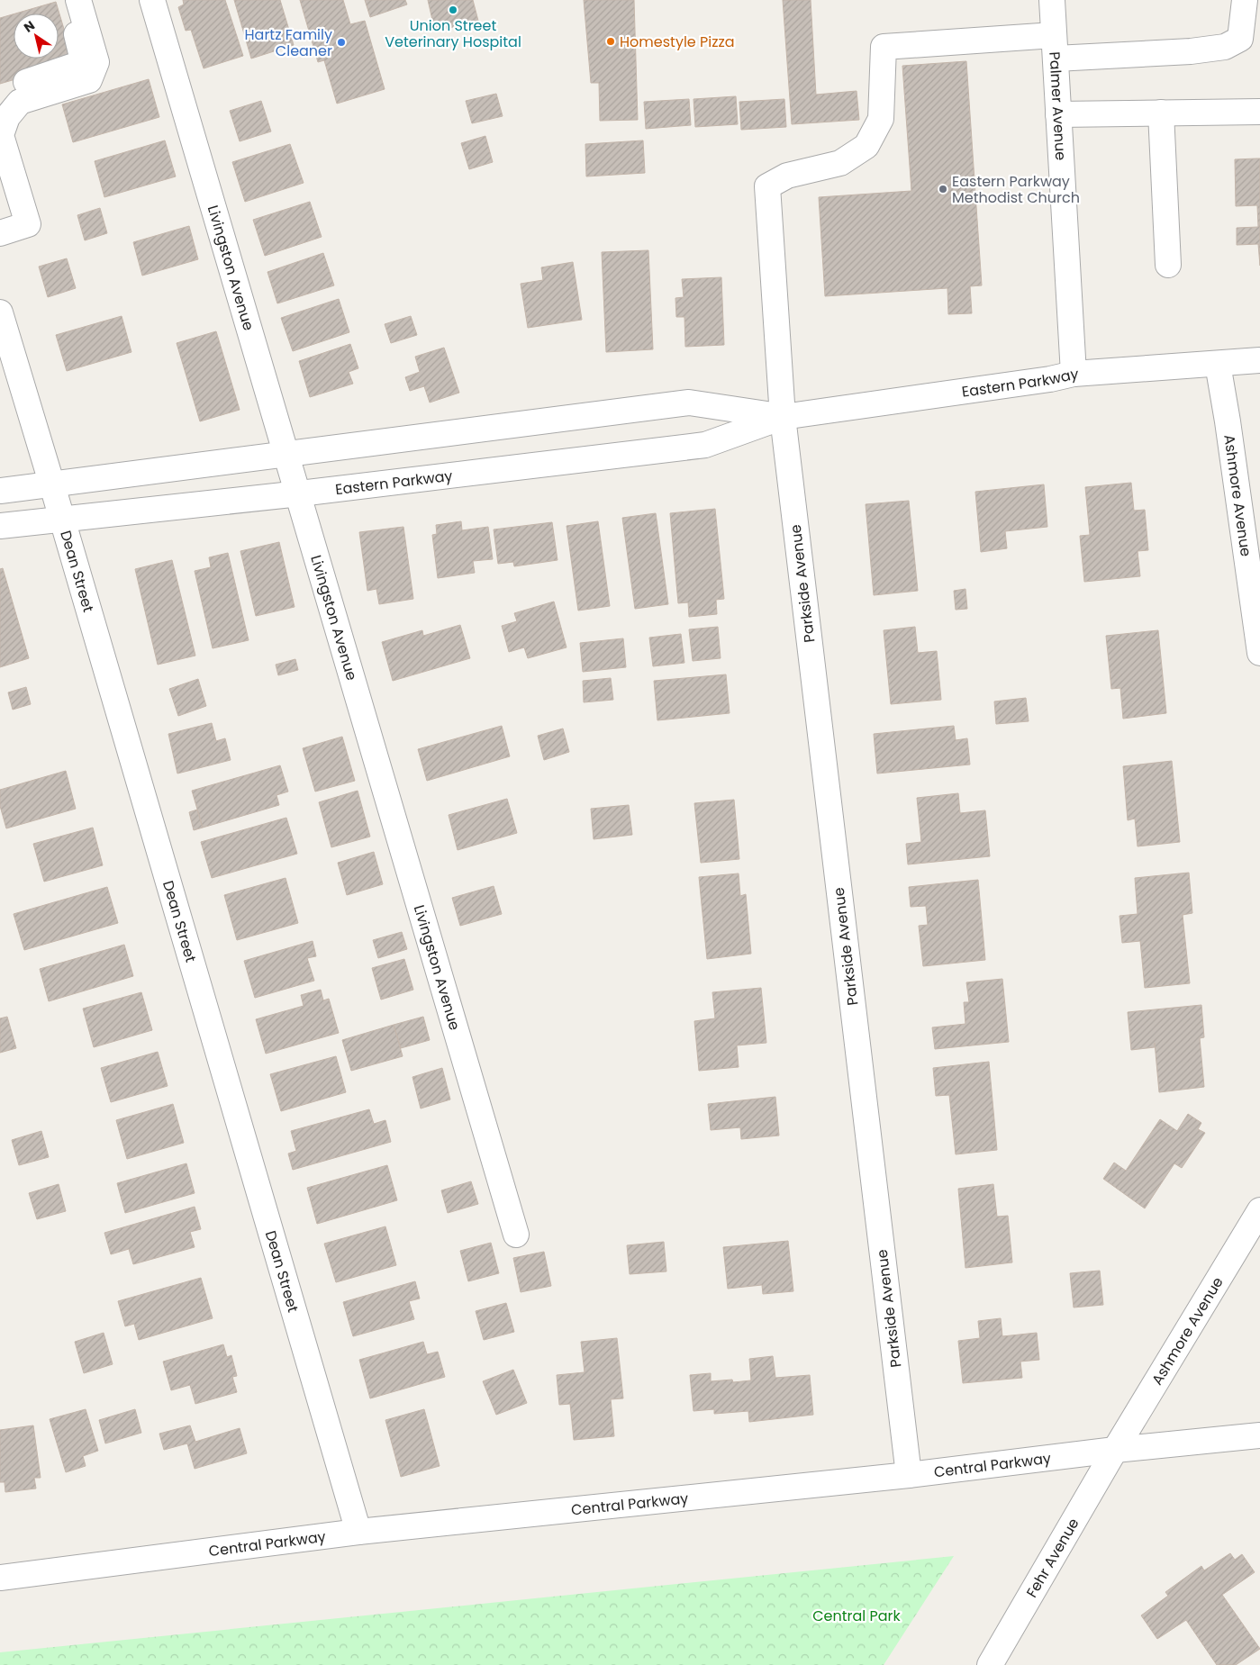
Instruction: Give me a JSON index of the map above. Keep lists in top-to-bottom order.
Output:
{
  "streets": {
    "street": [
      "Palmer Avenue",
      "Livingston Avenue",
      "Eastern Parkway",
      "Ashmore Avenue",
      "Dean Street",
      "Parkside Avenue",
      "Central Parkway",
      "Fehr Avenue"
    ]
  },
  "crossings": [
    ["Palmer Avenue", "Eastern Parkway"],
    ["Palmer Avenue", "Parkside Avenue"],
    ["Livingston Avenue", "Eastern Parkway"],
    ["Eastern Parkway", "Ashmore Avenue"],
    ["Eastern Parkway", "Dean Street"],
    ["Eastern Parkway", "Parkside Avenue"],
    ["Ashmore Avenue", "Central Parkway"],
    ["Ashmore Avenue", "Fehr Avenue"],
    ["Dean Street", "Central Parkway"],
    ["Parkside Avenue", "Central Parkway"],
    ["Central Parkway", "Fehr Avenue"]
  ],
  "parks": ["Central Park"],
  "places": [
    "Union Street Veterinary Hospital",
    "Homestyle Pizza",
    "Hartz Family Cleaner",
    "Eastern Parkway Methodist Church"
  ],
  "north": "top left"
}
